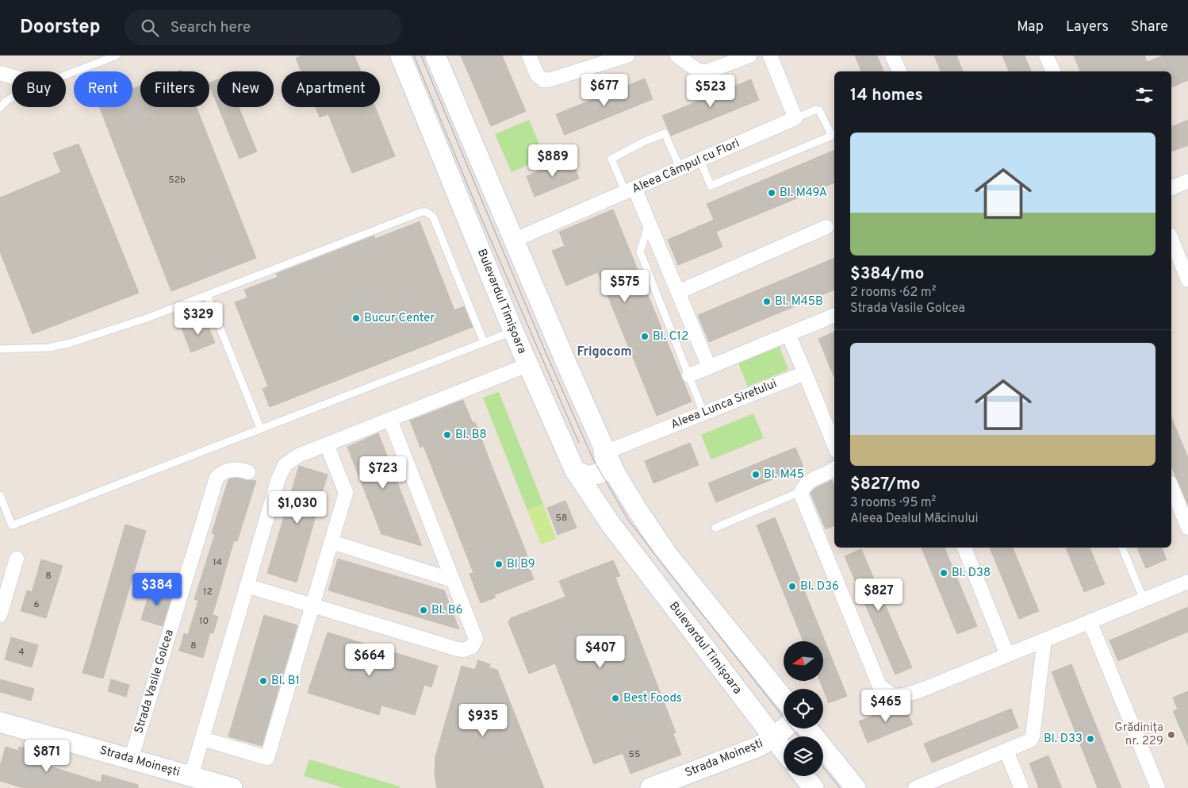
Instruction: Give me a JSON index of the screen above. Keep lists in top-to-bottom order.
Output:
{
  "streets": {
    "main road": ["Bulevardul Timișoara", "Strada Moinești"],
    "street": ["Aleea Câmpul cu Flori", "Aleea Lunca Siretului", "Strada Vasile Golcea"]
  },
  "crossings": [
    ["Bulevardul Timișoara", "Strada Moinești"],
    ["Strada Vasile Golcea", "Strada Moinești"]
  ],
  "districts": ["Frigocom"],
  "places": [
    "Bl. M49A",
    "Bl. M45B",
    "Bucur Center",
    "Bl. C12",
    "Bl. B8",
    "Bl. M45",
    "Bl B9",
    "Bl. D38",
    "Bl. D36",
    "Bl. B6",
    "Bl. B1",
    "Best Foods",
    "Grădinița nr. 229",
    "Bl. D33"
  ],
  "house_numbers": [
    "52b",
    "58",
    "14",
    "8",
    "12",
    "6",
    "10",
    "8",
    "4",
    "55"
  ],
  "north": "left",
  "page": {
    "header": "Doorstep",
    "search": "Search here",
    "nav": ["Map", "Layers", "Share"],
    "chip": [
      "Buy",
      "Rent",
      "Filters",
      "New",
      "Apartment"
    ],
    "heading": "14 homes",
    "price": [
      "$677",
      "$523",
      "$889",
      "$575",
      "$329",
      "$723",
      "$1,030",
      "$384",
      "$827",
      "$407",
      "$664",
      "$465",
      "$935",
      "$871"
    ],
    "list": [
      {
        "name": "$384/mo",
        "note": "2 rooms · 62 m² · Strada Vasile Golcea"
      },
      {
        "name": "$827/mo",
        "note": "3 rooms · 95 m² · Aleea Dealul Măcinului"
      }
    ]
  }
}
